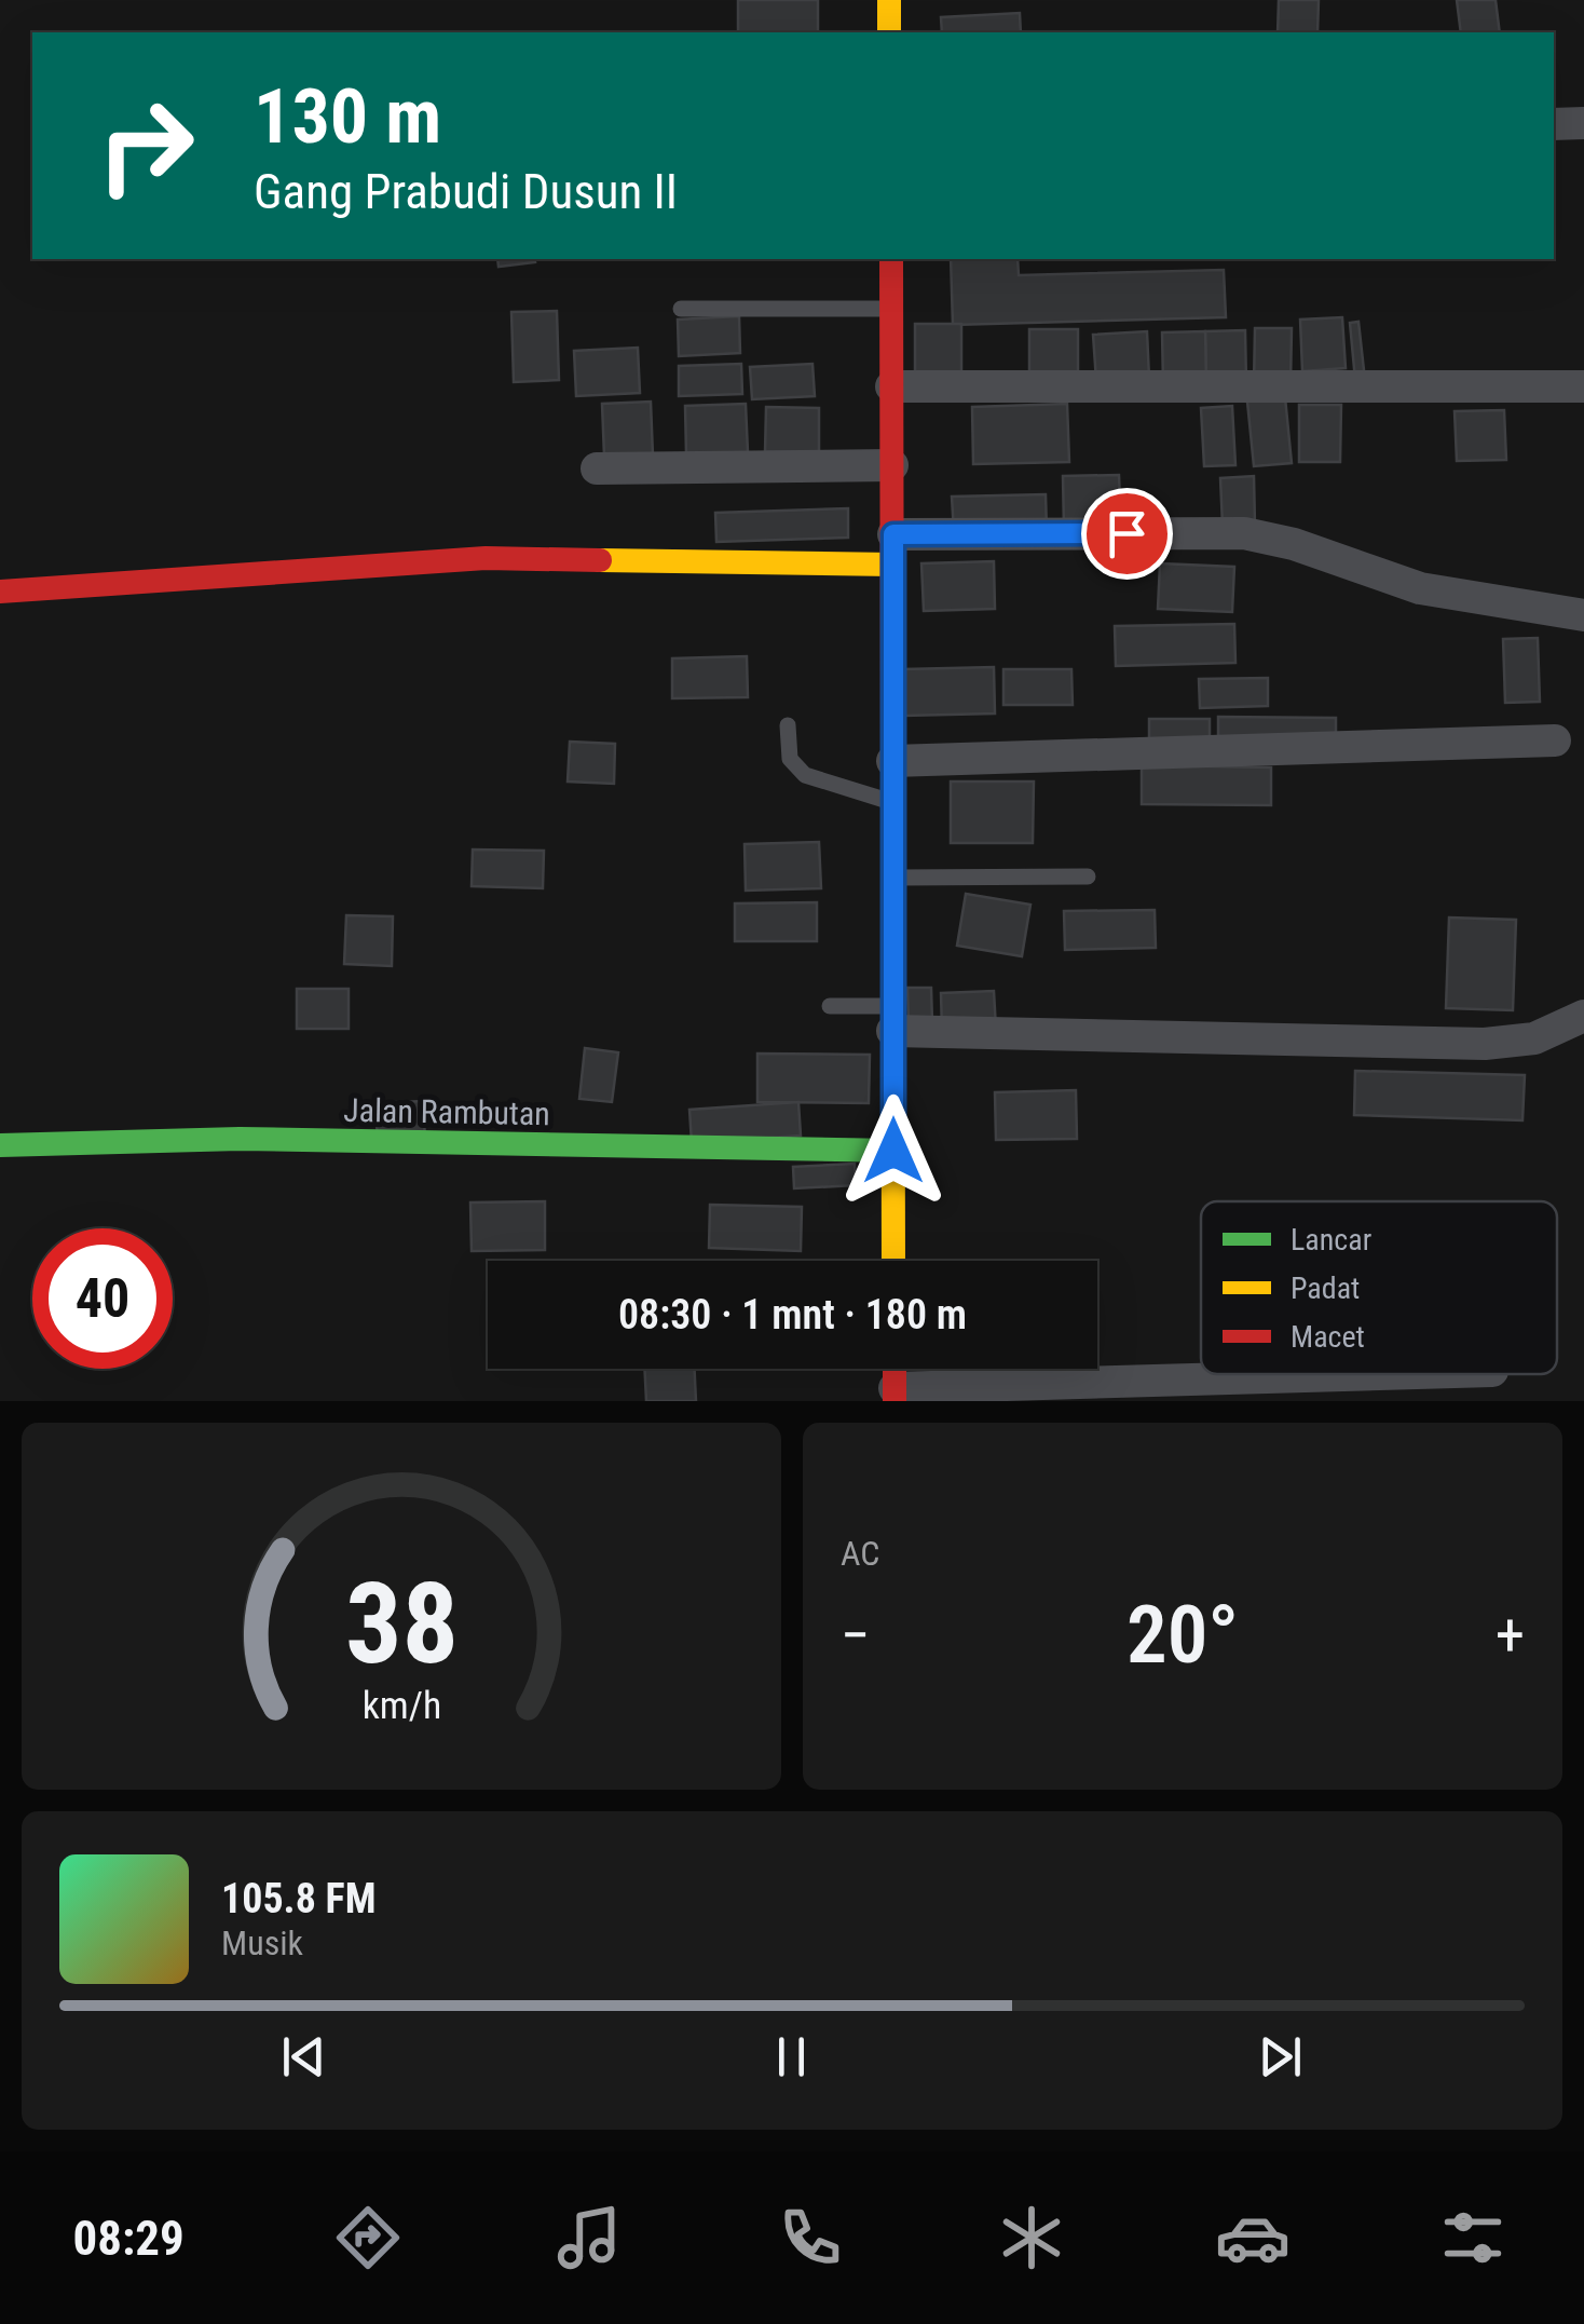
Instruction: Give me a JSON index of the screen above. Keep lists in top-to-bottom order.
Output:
{
  "streets": {
    "street": ["Jalan Rambutan"]
  },
  "legend": ["Lancar", "Padat", "Macet"],
  "page": {
    "turn": ["130 m", "Gang Prabudi Dusun II"],
    "limit": "40",
    "trip": "08:30 · 1 mnt · 180 m",
    "tile": "AC",
    "heat": ["−", "20°", "+"],
    "song": ["105.8 FM", "Musik"],
    "tabs": "08:29",
    "gauge": ["38", "km/h"]
  }
}
